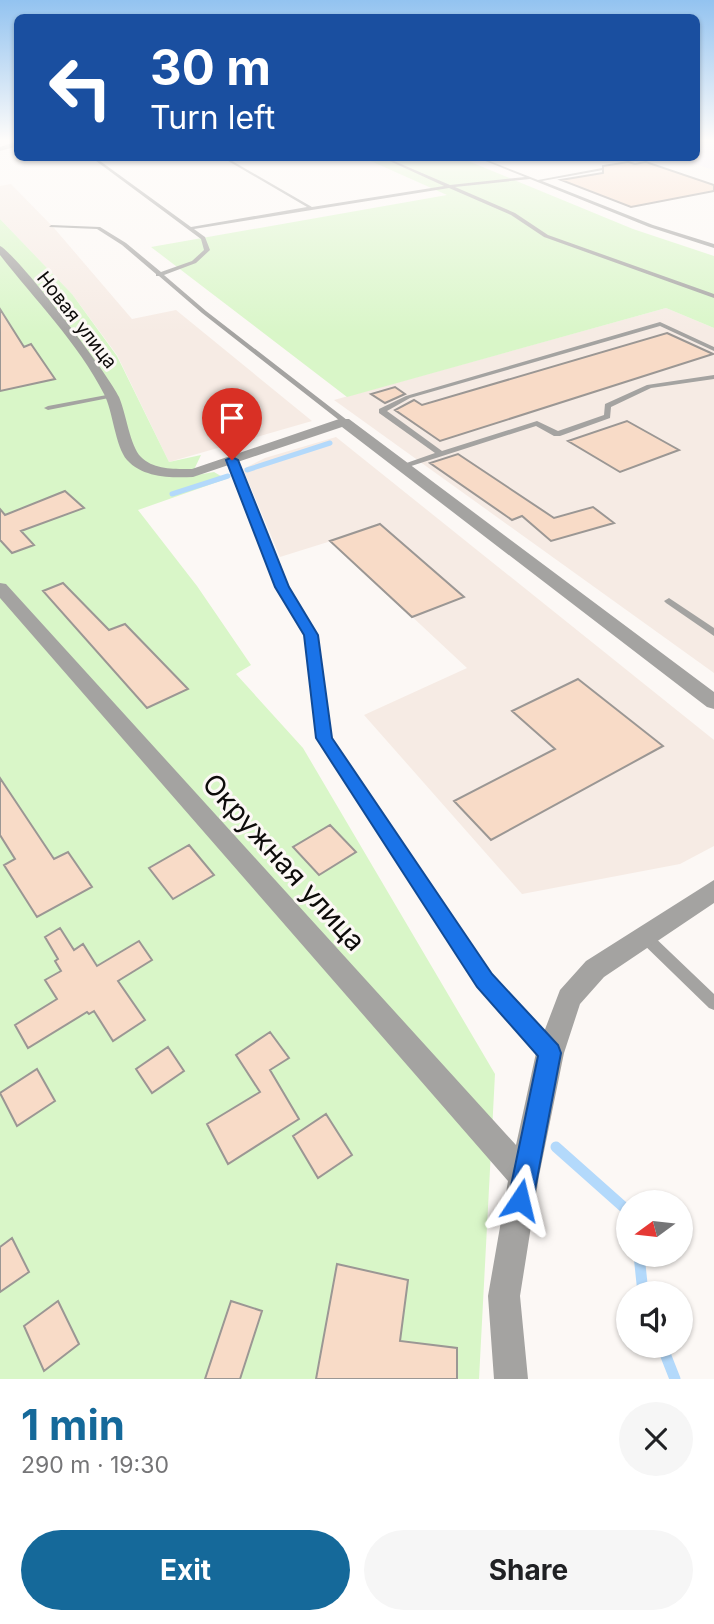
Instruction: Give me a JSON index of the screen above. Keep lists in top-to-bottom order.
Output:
{
  "streets": {
    "street": ["Новая улица", "Окружная улица"]
  },
  "north": "left",
  "page": {
    "turn": ["30 m", "Turn left"],
    "heading": ["1 min", "290 m · 19:30"],
    "buttons": ["Exit", "Share"]
  }
}
